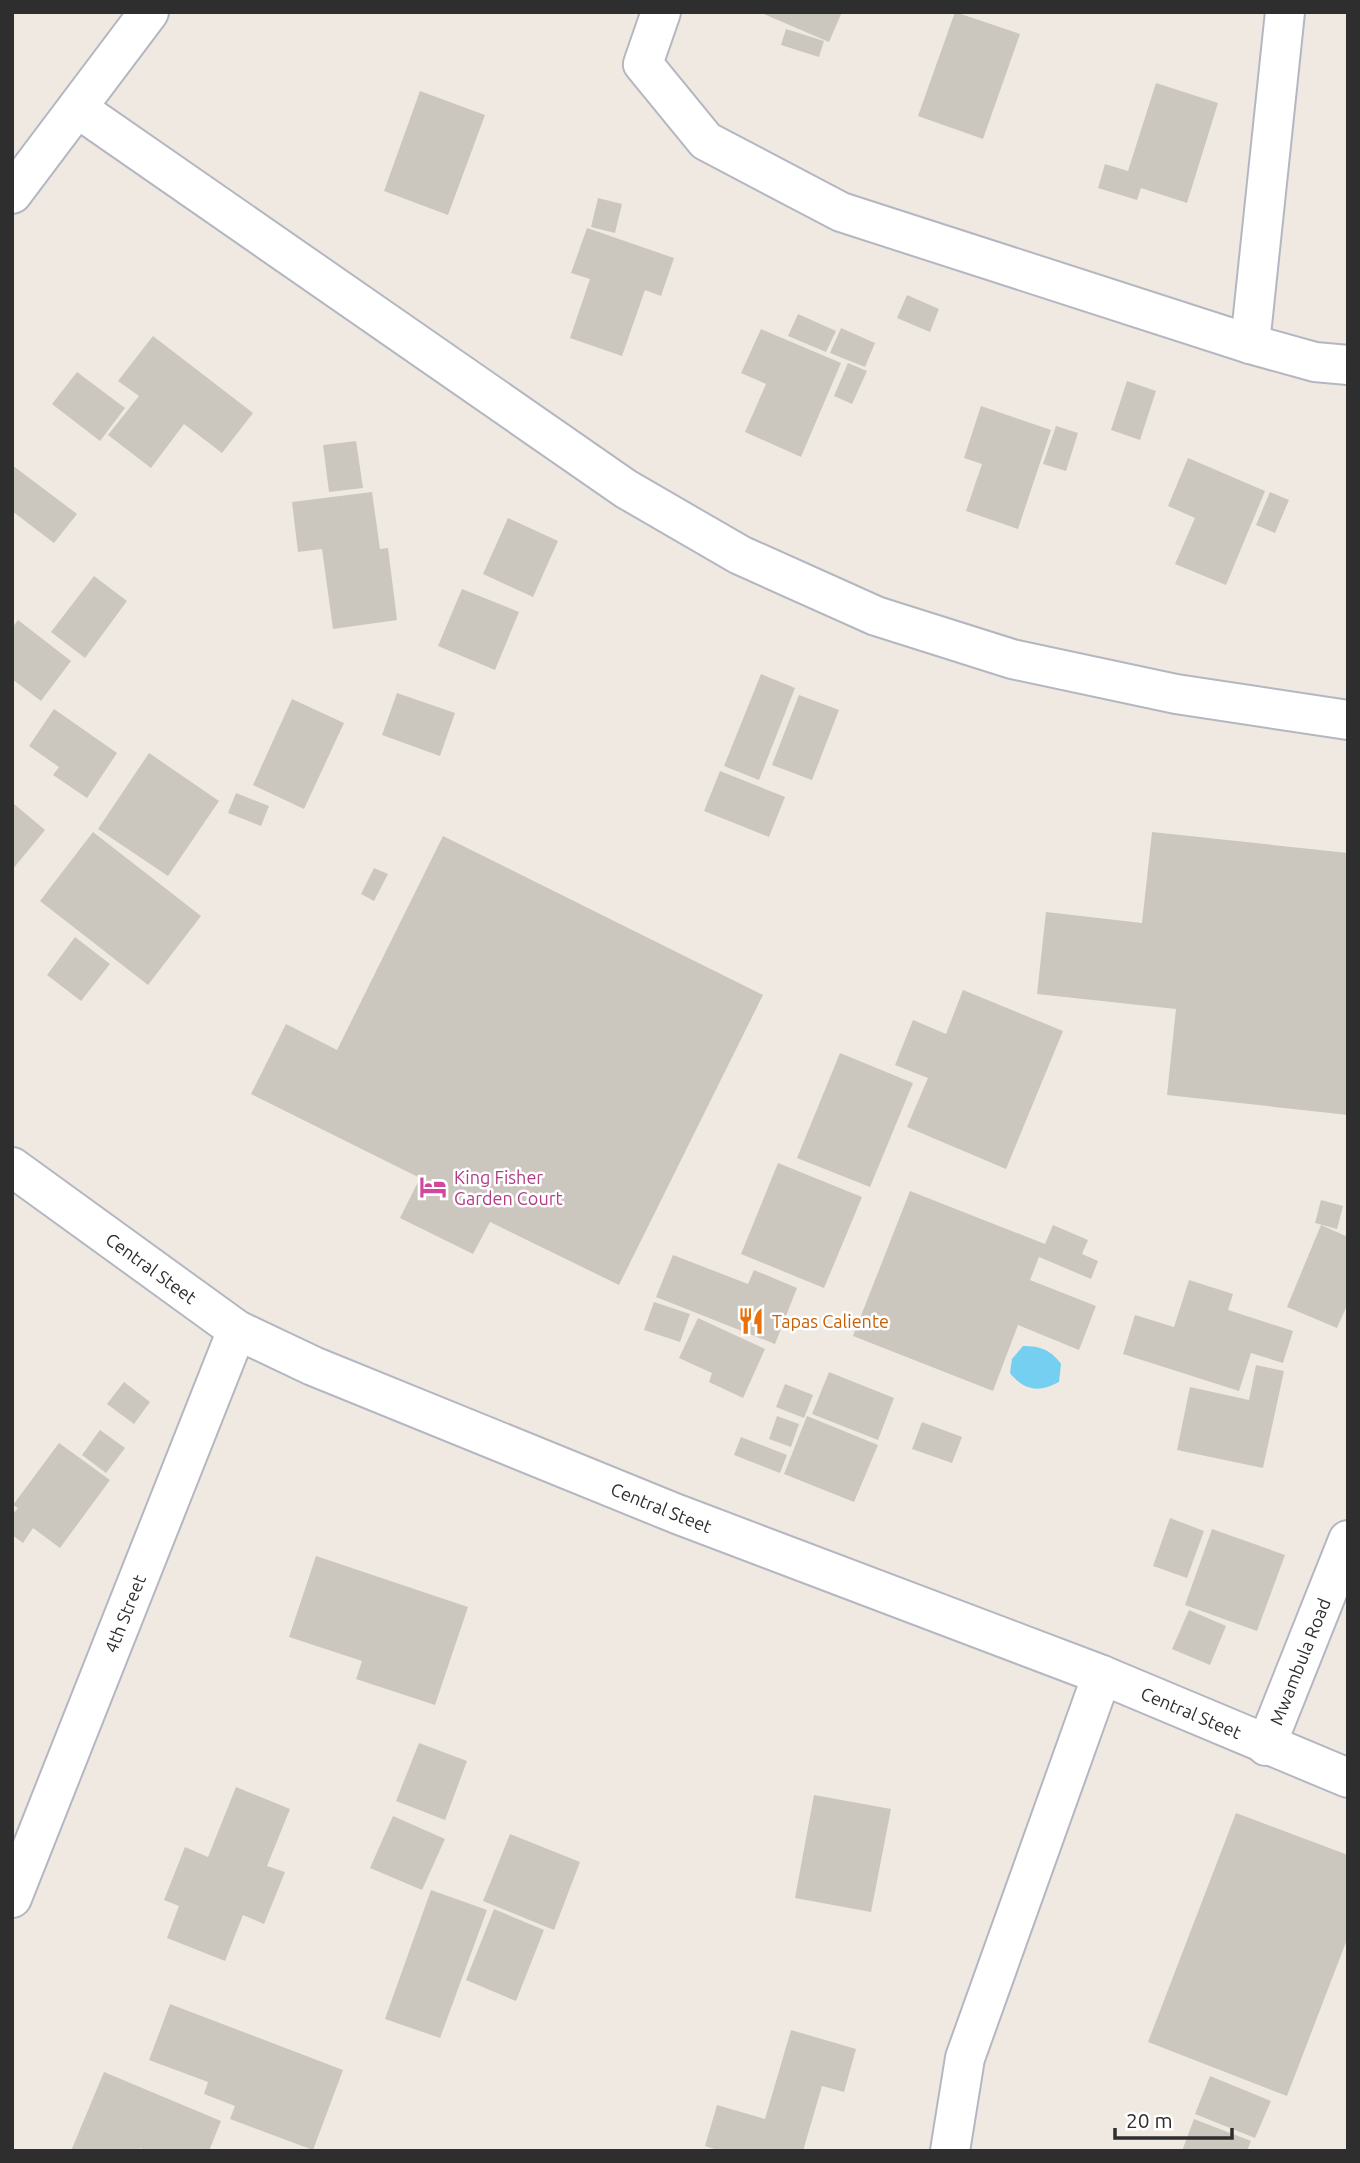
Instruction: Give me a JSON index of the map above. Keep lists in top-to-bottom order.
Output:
{
  "streets": {
    "street": ["Central Steet", "4th Street", "Mwambula Road"]
  },
  "crossings": [
    ["Central Steet", "4th Street"],
    ["Central Steet", "Mwambula Road"]
  ],
  "places": {
    "hotel": ["King Fisher Garden Court"],
    "restaurant": ["Tapas Caliente"]
  },
  "scale_bar": "20 m"
}
